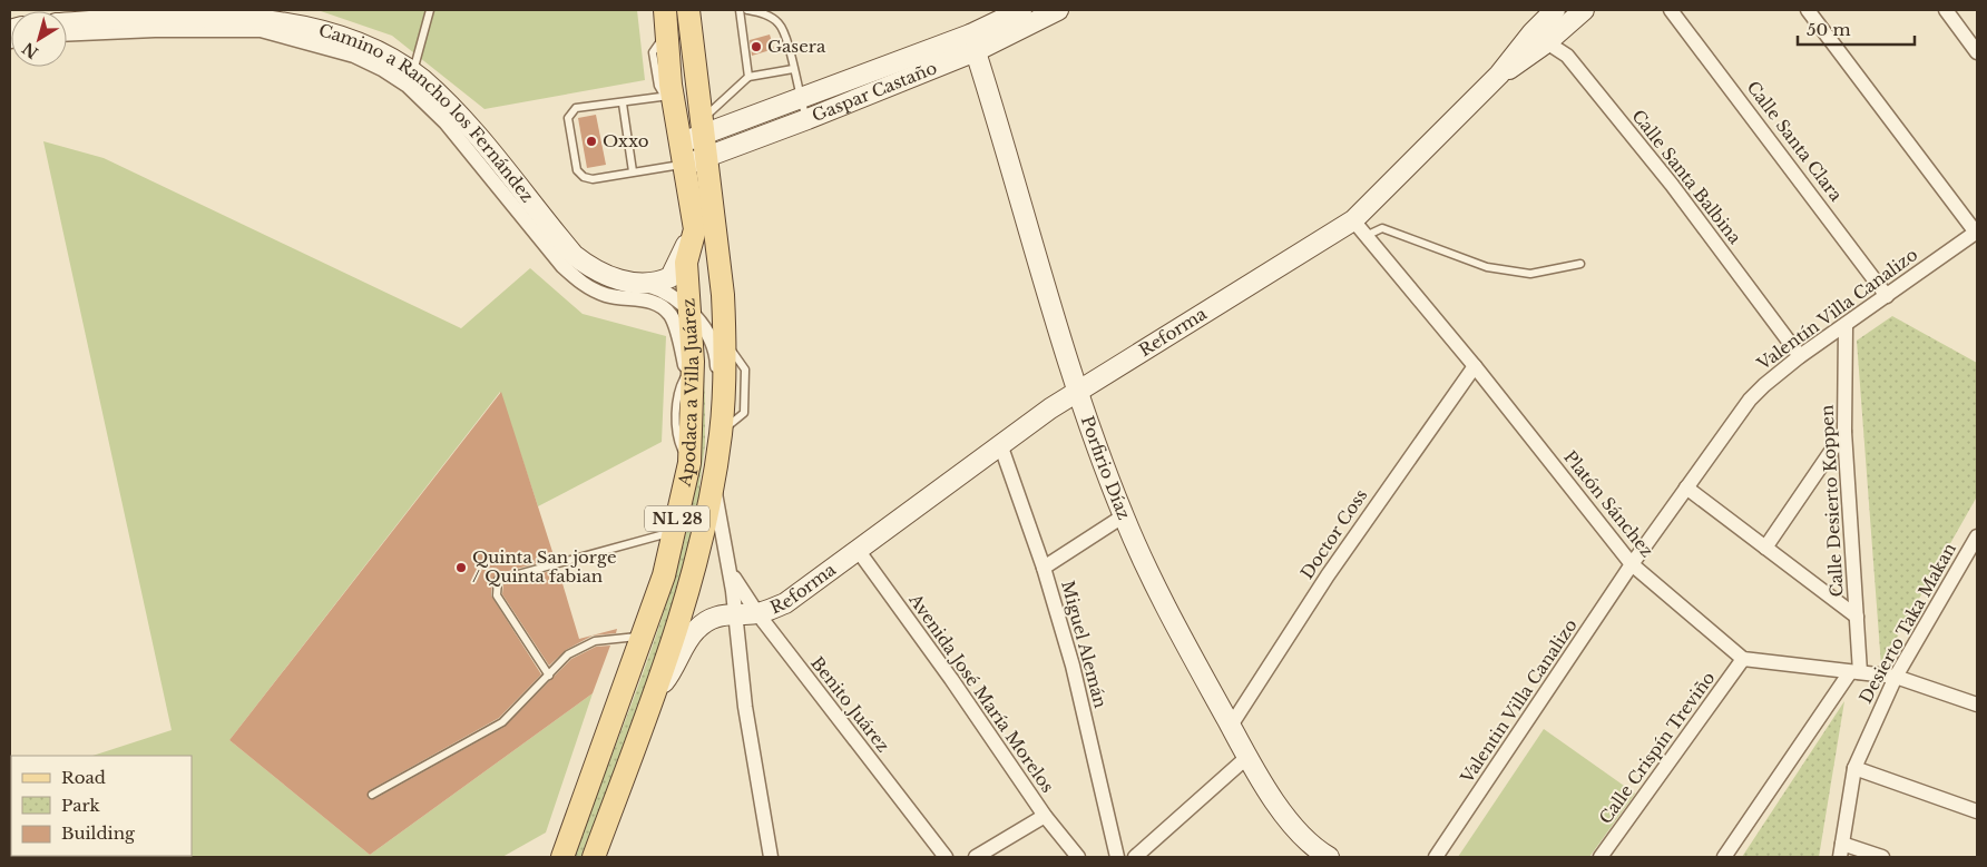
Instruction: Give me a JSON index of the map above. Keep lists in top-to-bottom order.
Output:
{
  "streets": {
    "main road": ["Apodaca a Villa Juárez", "NL 28"],
    "street": [
      "Gaspar Castaño",
      "Camino a Rancho los Fernández",
      "Calle Santa Clara",
      "Calle Santa Balbina",
      "Valentín Villa Canalizo",
      "Reforma",
      "Porfirio Díaz",
      "Calle Desierto Koppen",
      "Platón Sánchez",
      "Doctor Coss",
      "Desierto Taka Makan",
      "Miguel Alemán",
      "Avenida José María Morelos",
      "Valentin Villa Canalizo",
      "Benito Juárez",
      "Calle Crispín Treviño"
    ]
  },
  "crossings": [
    ["Gaspar Castaño", "Apodaca a Villa Juárez"],
    ["Gaspar Castaño", "Porfirio Díaz"],
    ["Calle Santa Clara", "Valentín Villa Canalizo"],
    ["Calle Santa Balbina", "Valentín Villa Canalizo"],
    ["Calle Santa Balbina", "Reforma"],
    ["Valentín Villa Canalizo", "Calle Desierto Koppen"],
    ["Valentín Villa Canalizo", "Platón Sánchez"],
    ["Valentín Villa Canalizo", "Valentin Villa Canalizo"],
    ["Reforma", "Apodaca a Villa Juárez"],
    ["Reforma", "Porfirio Díaz"],
    ["Reforma", "Platón Sánchez"],
    ["Reforma", "Miguel Alemán"],
    ["Reforma", "Avenida José María Morelos"],
    ["Reforma", "Benito Juárez"],
    ["Porfirio Díaz", "Doctor Coss"],
    ["Platón Sánchez", "Doctor Coss"],
    ["Platón Sánchez", "Valentin Villa Canalizo"],
    ["Platón Sánchez", "Calle Crispín Treviño"]
  ],
  "places": ["Gasera", "Oxxo", "Quinta San jorge / Quinta fabian"],
  "legend": ["Road", "Park", "Building"],
  "scale_bar": "50 m",
  "north": "bottom left"
}
